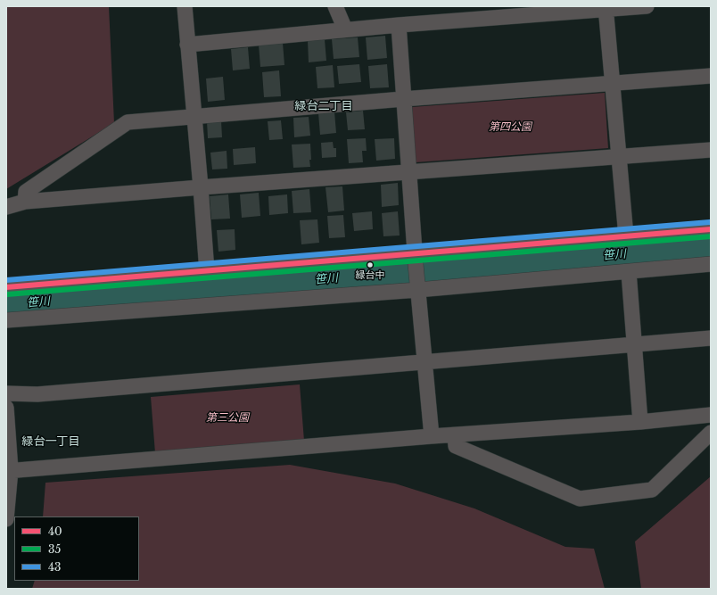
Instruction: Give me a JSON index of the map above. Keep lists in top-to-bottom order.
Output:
{
  "districts": ["緑台二丁目", "緑台一丁目"],
  "water": ["笹川"],
  "parks": ["第四公園", "第三公園"],
  "places": ["緑台中"],
  "lines": ["transit line 43", "transit line 40", "transit line 35"],
  "legend": ["40", "35", "43"]
}
